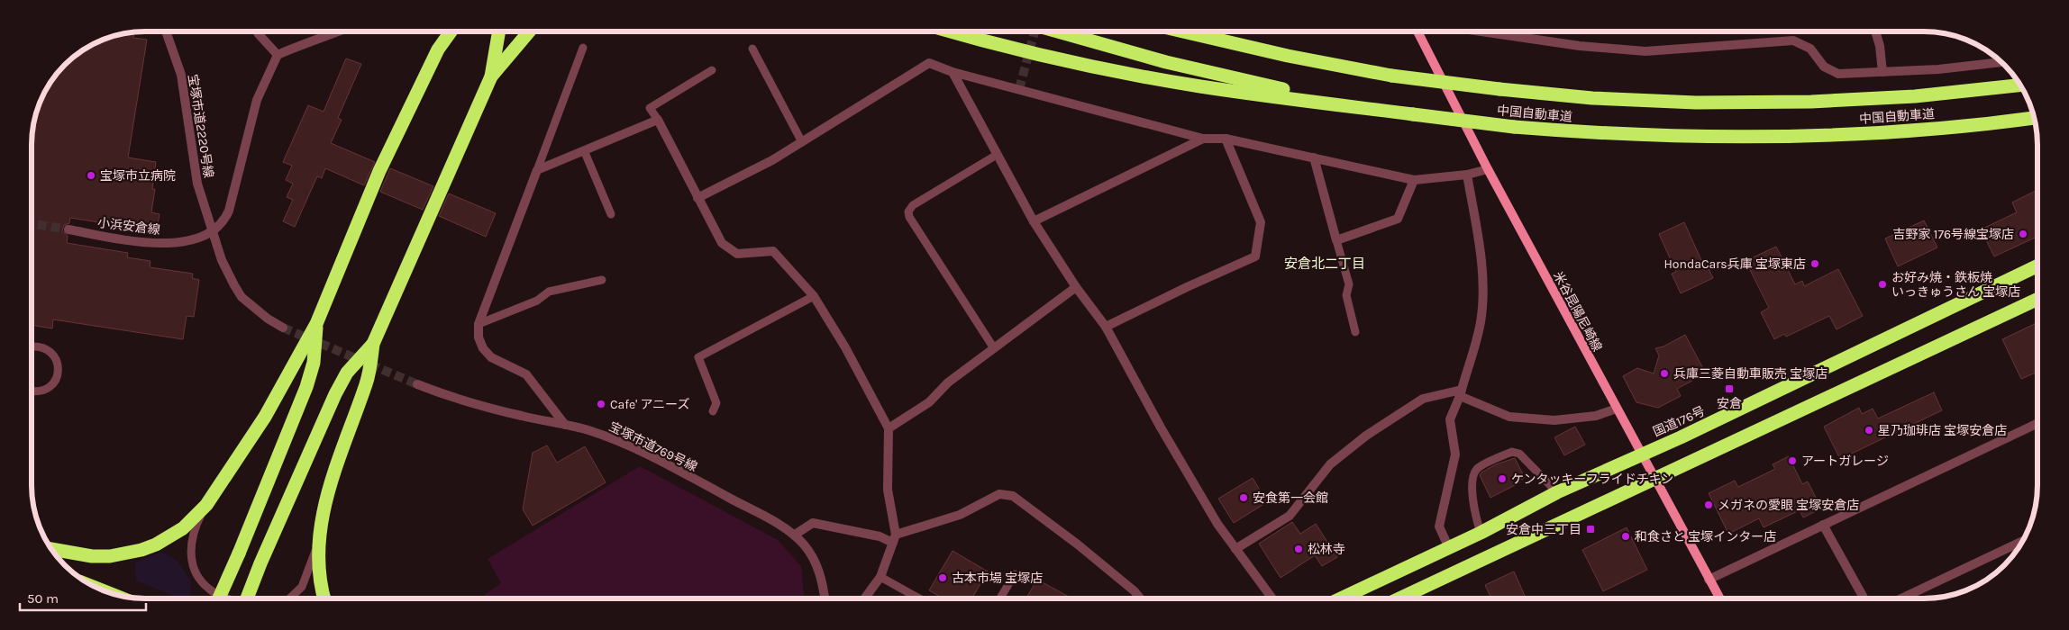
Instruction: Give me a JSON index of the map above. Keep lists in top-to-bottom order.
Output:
{
  "streets": {
    "highway": ["中国自動車道", "国道176号"],
    "main road": ["米谷昆陽尼崎線"],
    "street": ["宝塚市道2220号線", "小浜安倉線", "宝塚市道769号線"]
  },
  "crossings": [
    ["宝塚市道2220号線", "小浜安倉線"],
    ["米谷昆陽尼崎線", "国道176号"]
  ],
  "districts": ["安倉北二丁目"],
  "places": {
    "other": [
      "宝塚市立病院",
      "吉野家 176号線宝塚店",
      "HondaCars兵庫 宝塚東店",
      "お好み焼・鉄板焼 いっきゅうさん 宝塚店",
      "兵庫三菱自動車販売 宝塚店",
      "Cafe' アニーズ",
      "星乃珈琲店 宝塚安倉店",
      "アートガレージ",
      "ケンタッキーフライドチキン",
      "安食第一会館",
      "メガネの愛眼 宝塚安倉店",
      "和食さと 宝塚インター店",
      "松林寺",
      "古本市場 宝塚店"
    ],
    "transit": ["安倉", "安倉中三丁目"]
  },
  "scale_bar": "50 m"
}
